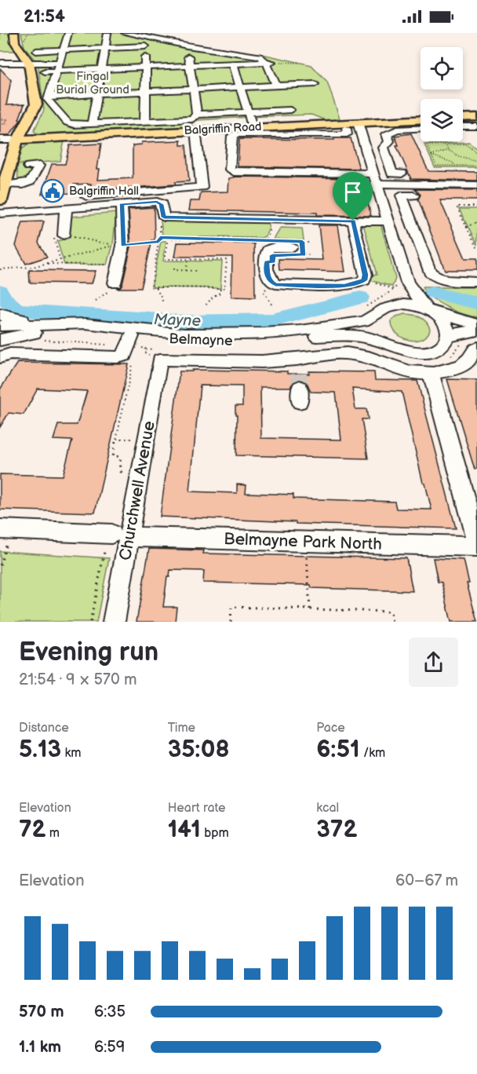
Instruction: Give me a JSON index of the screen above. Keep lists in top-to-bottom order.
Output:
{
  "streets": {
    "main road": ["Balgriffin Road"],
    "street": ["Belmayne", "Churchwell Avenue", "Belmayne Park North"]
  },
  "crossings": [
    ["Churchwell Avenue", "Belmayne Park North"]
  ],
  "water": ["Mayne"],
  "parks": ["Fingal Burial Ground"],
  "places": {
    "public building": ["Balgriffin Hall"]
  },
  "page": {
    "status": "21:54",
    "heading": ["Evening run", "21:54 · 9 × 570 m"],
    "stats": [
      ["Distance", "5.13 km"],
      ["Time", "35:08"],
      ["Pace", "6:51 /km"],
      ["Elevation", "72 m"],
      ["Heart rate", "141 bpm"],
      ["kcal", "372"]
    ],
    "chart": ["Elevation", "60–67 m"],
    "list": [
      {
        "name": "570 m",
        "note": "6:35"
      },
      {
        "name": "1.1 km",
        "note": "6:59"
      }
    ]
  }
}
